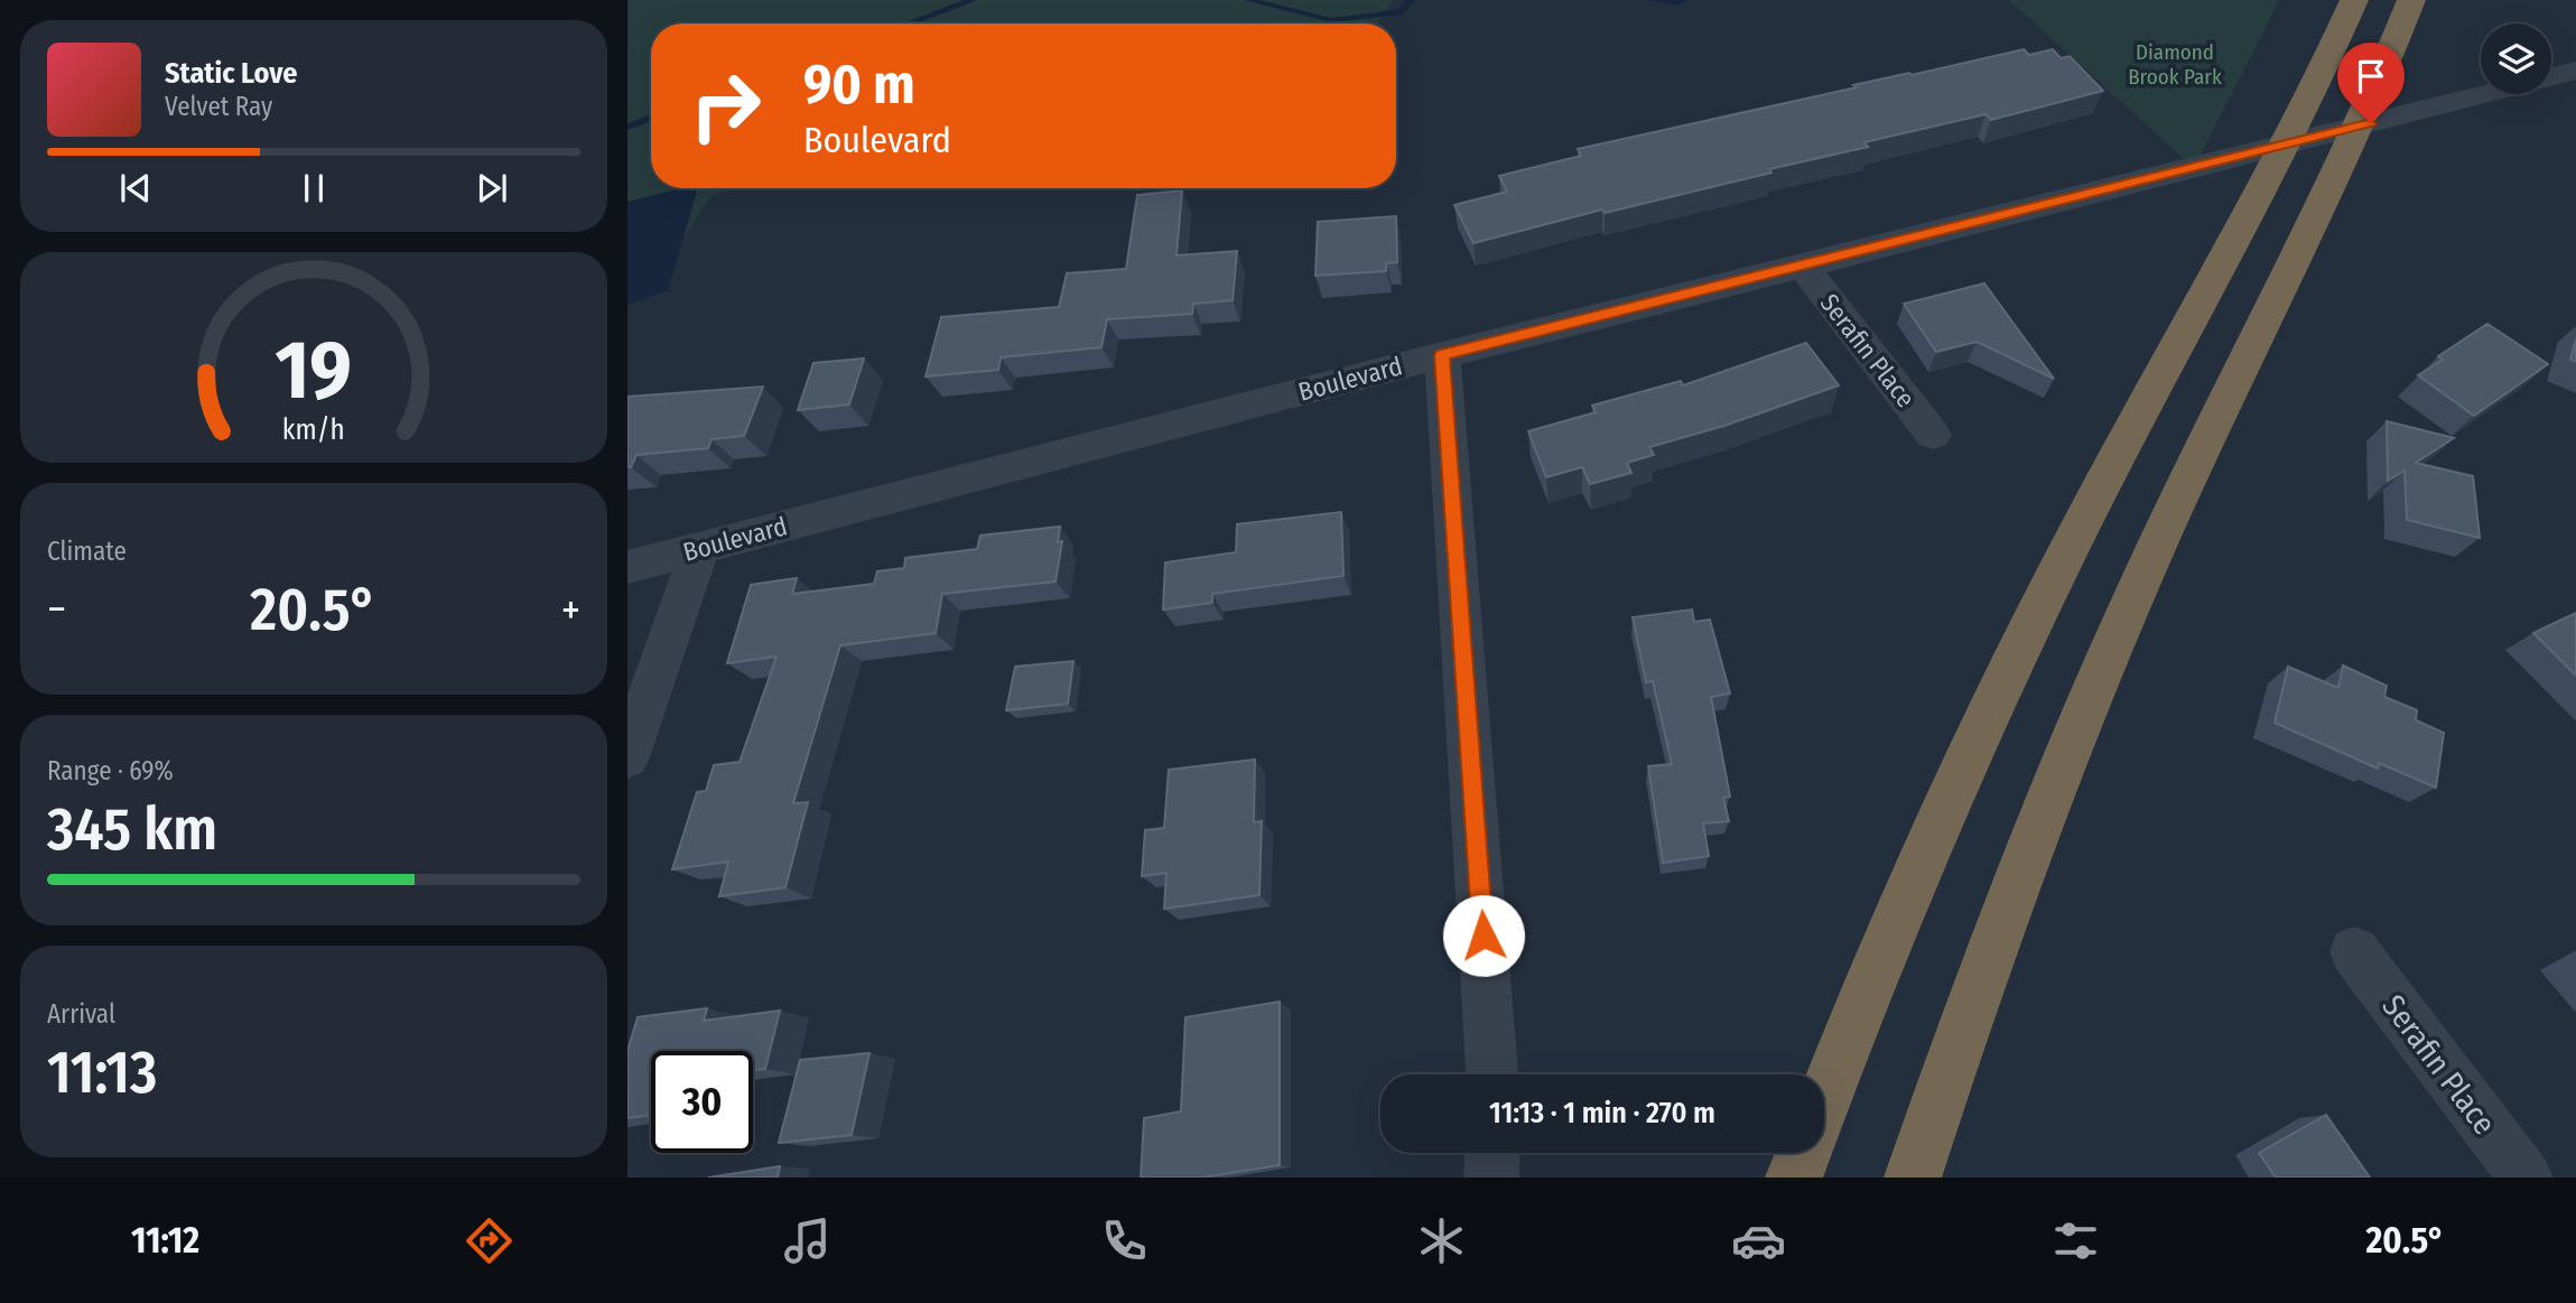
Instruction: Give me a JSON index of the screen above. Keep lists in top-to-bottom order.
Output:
{
  "streets": {
    "street": ["Serafin Place", "Boulevard"]
  },
  "crossings": [
    ["Serafin Place", "Boulevard"]
  ],
  "parks": ["Diamond Brook Park"],
  "page": {
    "turn": ["90 m", "Boulevard"],
    "song": ["Static Love", "Velvet Ray"],
    "tile": [
      "Climate",
      ["Range · 69%", "345 km"],
      ["Arrival", "11:13"]
    ],
    "heat": ["−", "20.5°", "+"],
    "limit": "30",
    "trip": "11:13 · 1 min · 270 m",
    "tabs": ["11:12", "20.5°"],
    "gauge": ["19", "km/h"]
  }
}
